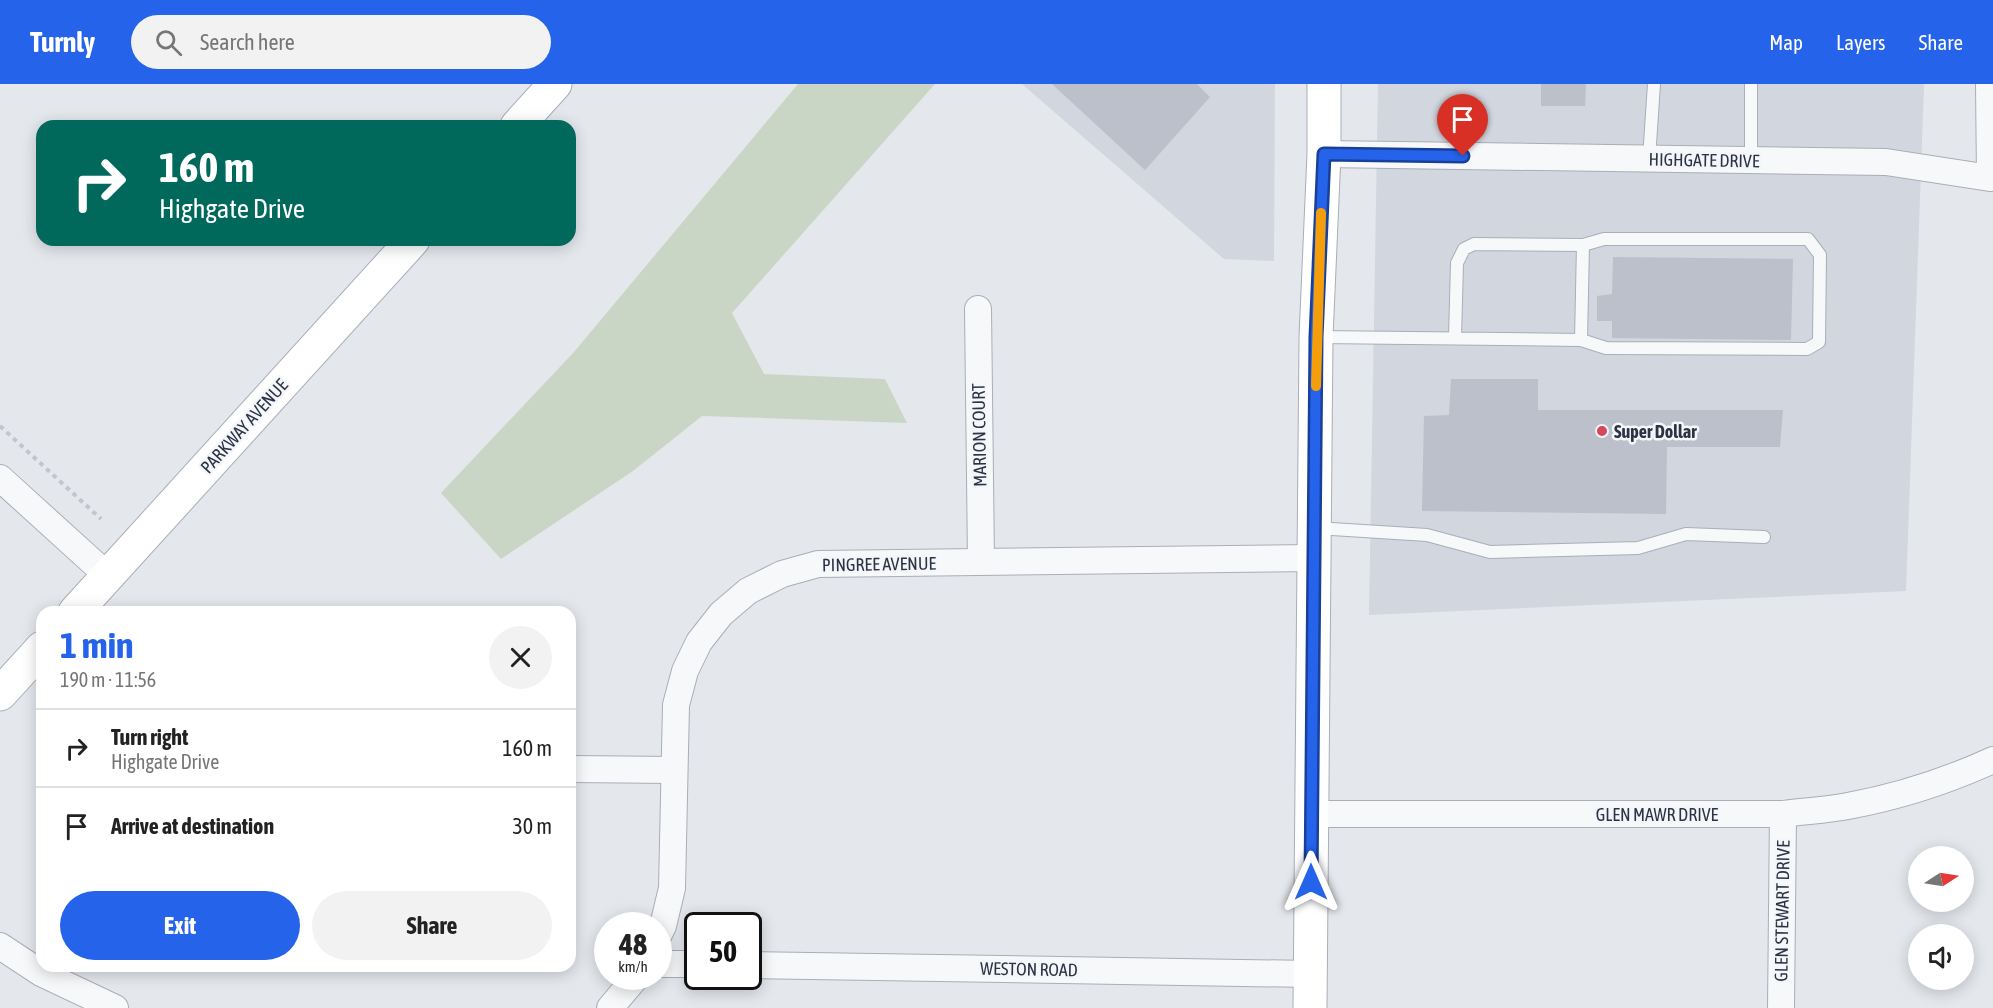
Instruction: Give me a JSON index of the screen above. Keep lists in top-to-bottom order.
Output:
{
  "streets": {
    "main road": ["PARKWAY AVENUE"],
    "street": [
      "HIGHGATE DRIVE",
      "MARION COURT",
      "PINGREE AVENUE",
      "GLEN MAWR DRIVE",
      "GLEN STEWART DRIVE",
      "WESTON ROAD"
    ]
  },
  "crossings": [
    ["MARION COURT", "PINGREE AVENUE"],
    ["GLEN MAWR DRIVE", "GLEN STEWART DRIVE"]
  ],
  "places": ["Super Dollar"],
  "north": "right",
  "page": {
    "header": "Turnly",
    "search": "Search here",
    "nav": ["Map", "Layers", "Share"],
    "turn": ["160 m", "Highgate Drive"],
    "heading": ["1 min", "190 m · 11:56"],
    "list": [
      {
        "name": "Turn right",
        "note": "Highgate Drive",
        "value": "160 m"
      },
      {
        "name": "Arrive at destination",
        "value": "30 m"
      }
    ],
    "buttons": ["Exit", "Share"],
    "speed": "48 km/h",
    "limit": "50"
  }
}
